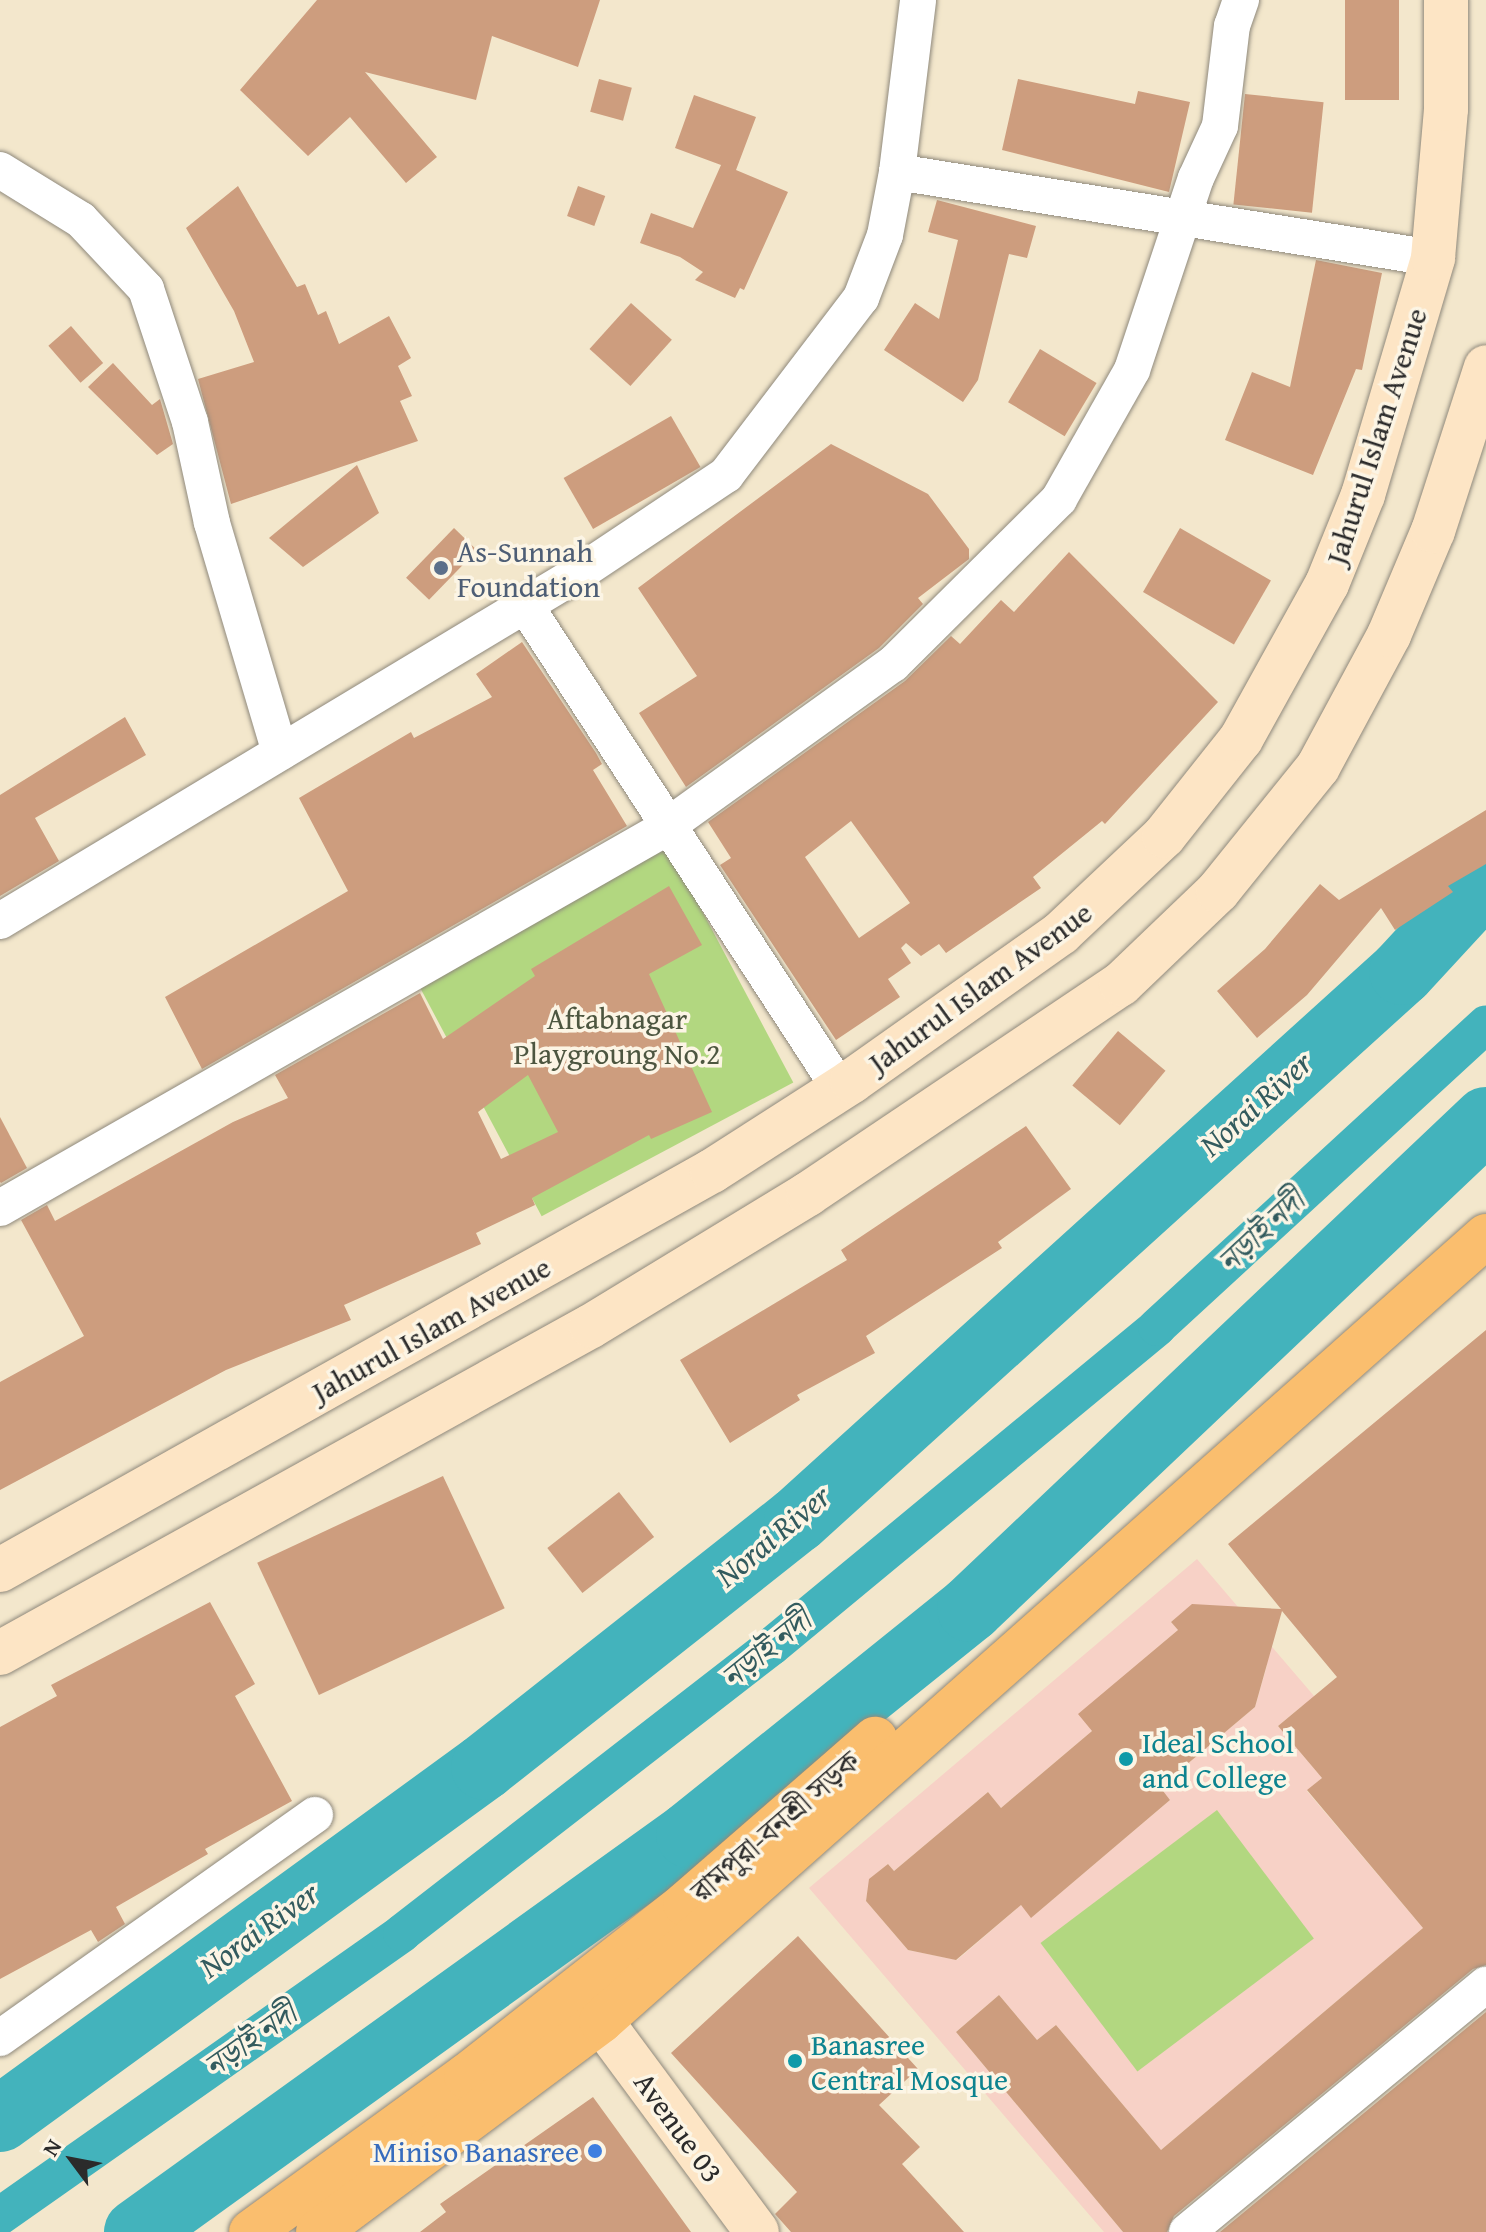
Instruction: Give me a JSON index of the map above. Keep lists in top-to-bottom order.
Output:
{
  "streets": {
    "main road": ["রামপুরা-বনশ্রী সড়ক"],
    "street": ["Jahurul Islam Avenue", "Avenue 03"]
  },
  "crossings": [
    ["রামপুরা-বনশ্রী সড়ক", "Avenue 03"]
  ],
  "water": ["Norai River", "নড়াই নদী"],
  "parks": ["Aftabnagar Playgroung No.2"],
  "places": [
    "As-Sunnah Foundation",
    "Ideal School and College",
    "Banasree Central Mosque",
    "Miniso Banasree"
  ],
  "north": "top left"
}
